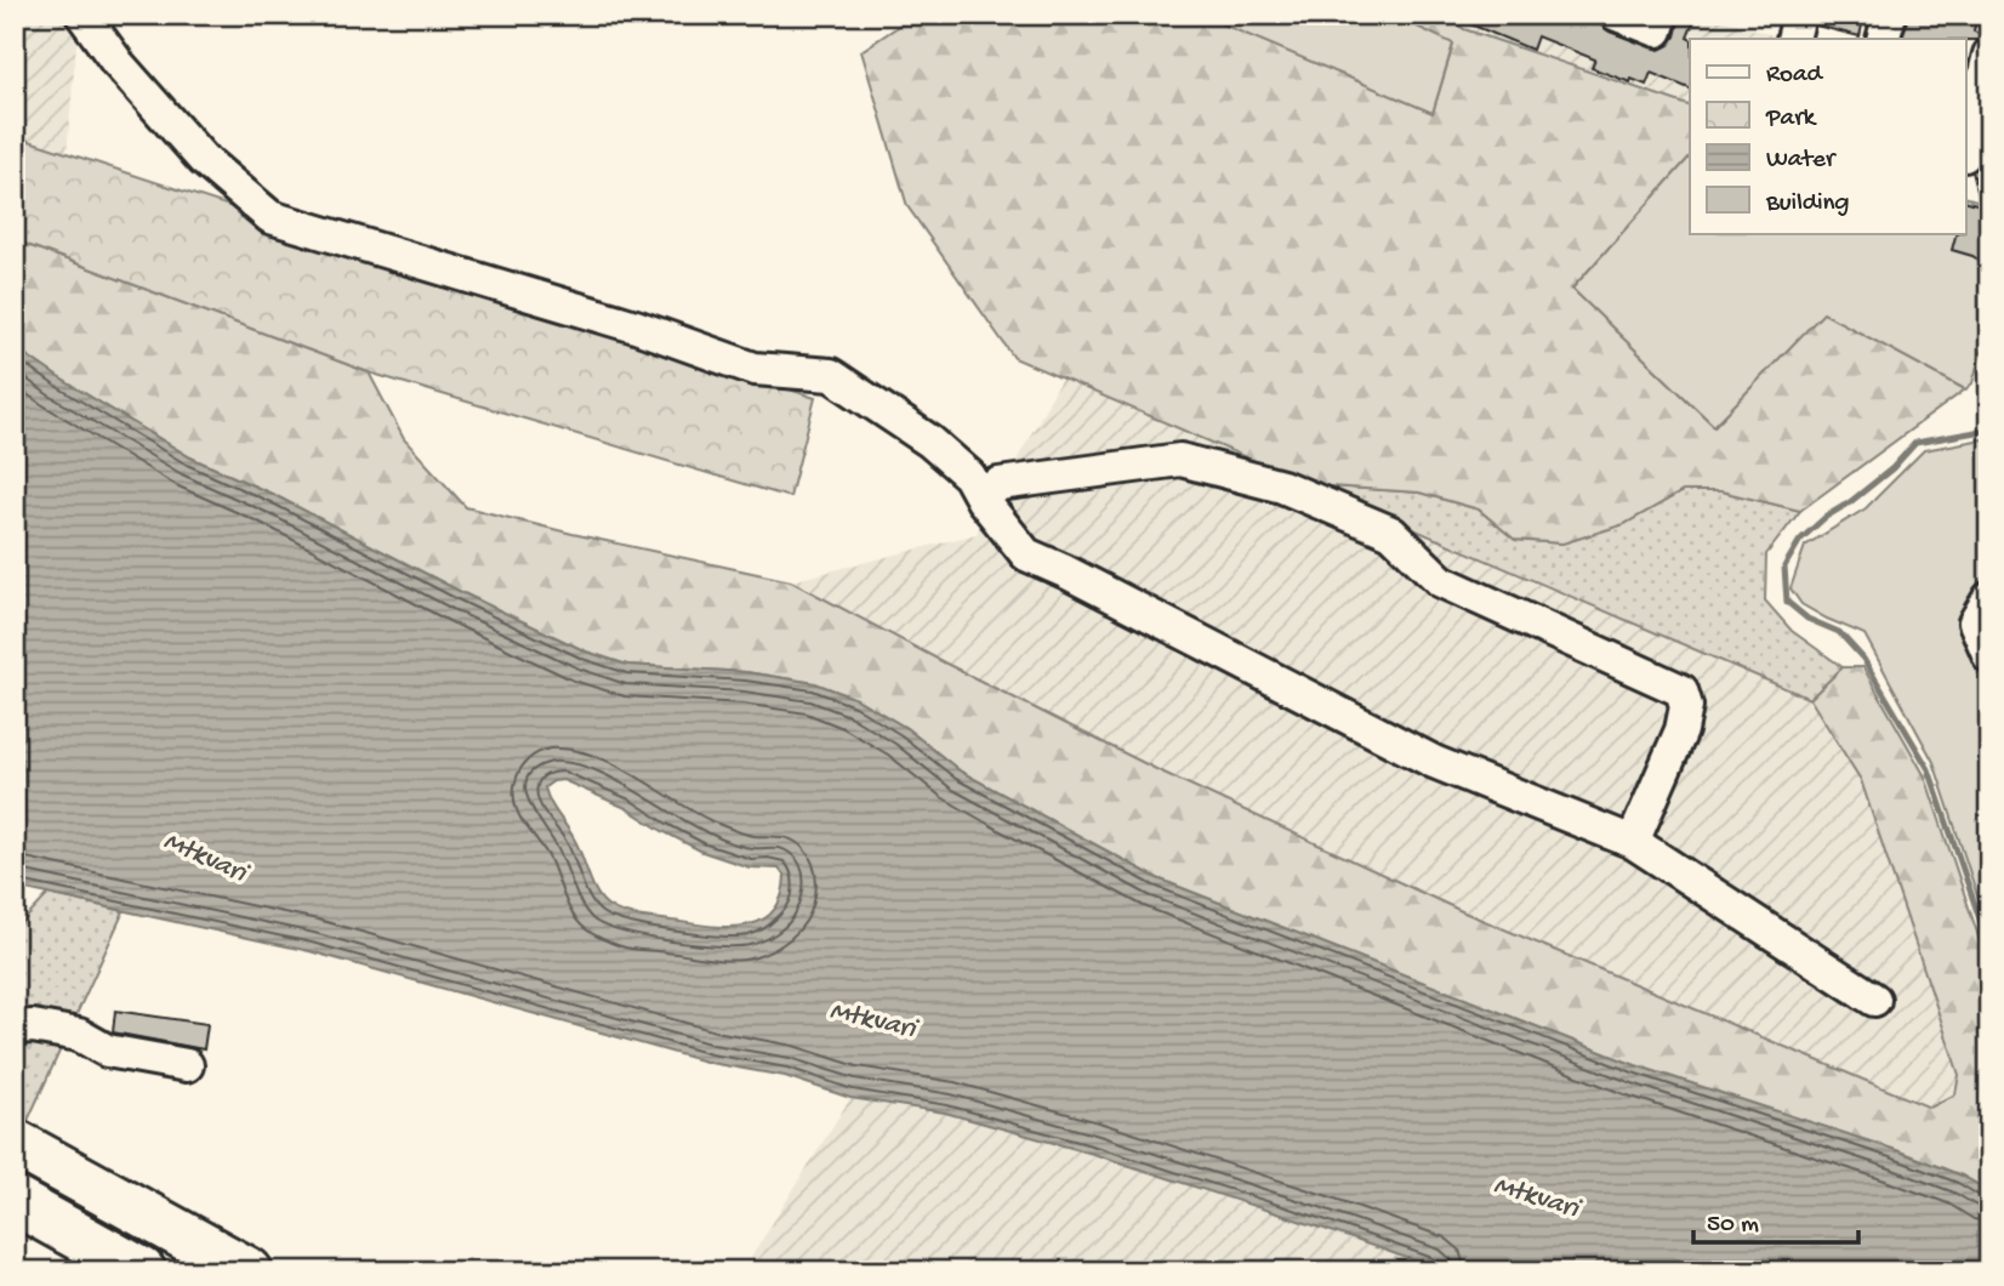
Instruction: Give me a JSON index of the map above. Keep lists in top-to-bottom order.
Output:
{
  "water": ["Mtkvari"],
  "legend": [
    "Road",
    "Park",
    "Water",
    "Building"
  ],
  "scale_bar": "50 m"
}
